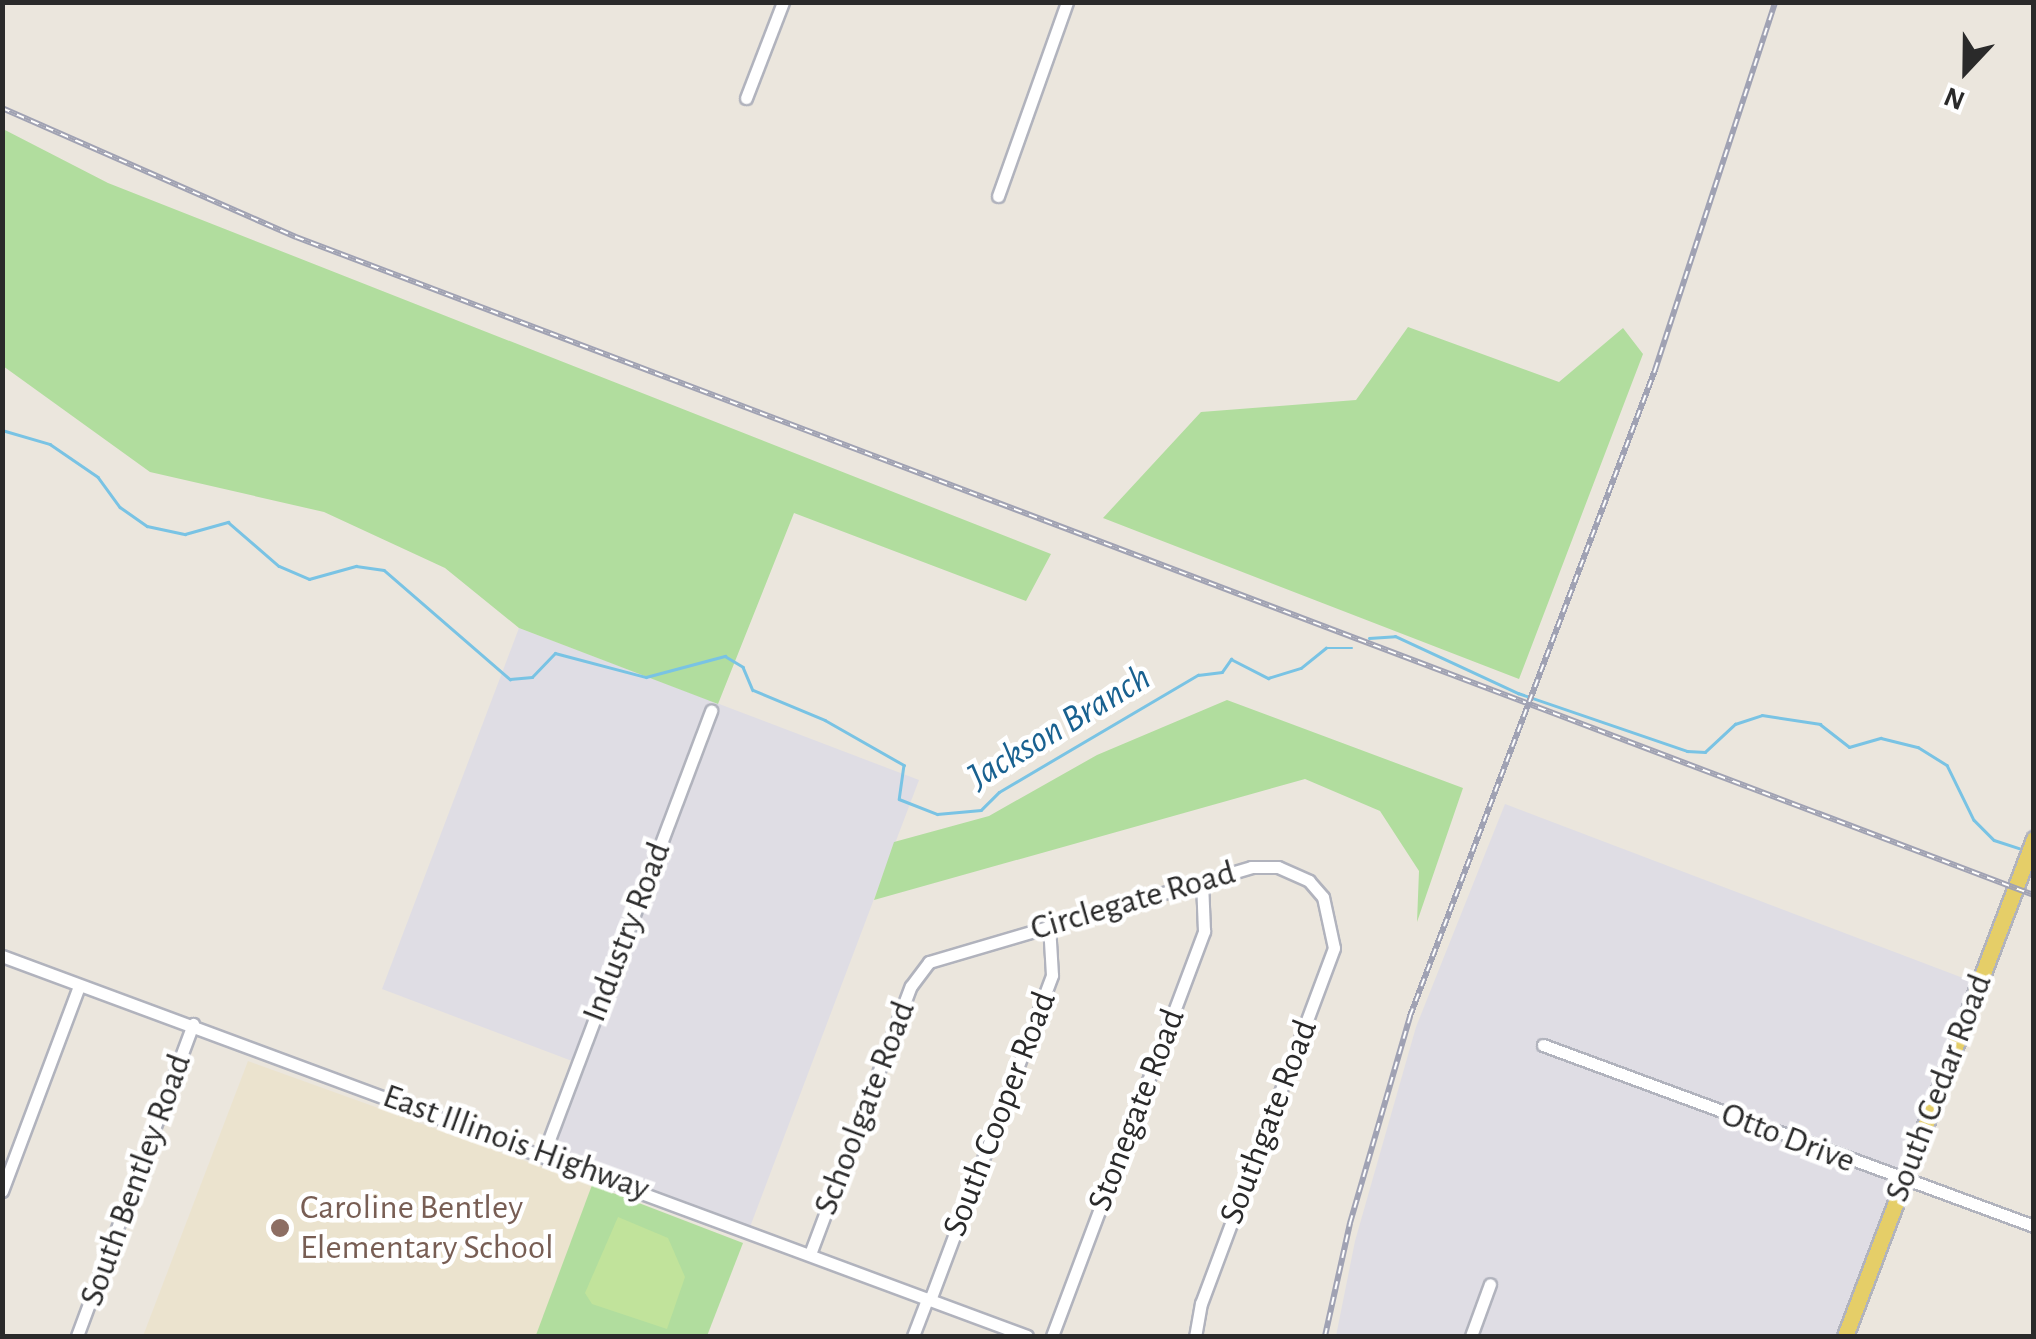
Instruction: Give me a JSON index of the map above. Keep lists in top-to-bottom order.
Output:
{
  "streets": {
    "main road": ["South Cedar Road"],
    "street": [
      "Circlegate Road",
      "Industry Road",
      "Schoolgate Road",
      "Stonegate Road",
      "South Cooper Road",
      "Southgate Road",
      "Otto Drive",
      "East Illinois Highway",
      "South Bentley Road"
    ]
  },
  "crossings": [
    ["Circlegate Road", "Schoolgate Road"],
    ["Circlegate Road", "Stonegate Road"],
    ["Circlegate Road", "South Cooper Road"],
    ["Circlegate Road", "Southgate Road"],
    ["Industry Road", "East Illinois Highway"],
    ["South Cedar Road", "Otto Drive"],
    ["Schoolgate Road", "East Illinois Highway"],
    ["South Cooper Road", "East Illinois Highway"],
    ["East Illinois Highway", "South Bentley Road"]
  ],
  "water": ["Jackson Branch"],
  "places": ["Caroline Bentley Elementary School"],
  "north": "bottom"
}
